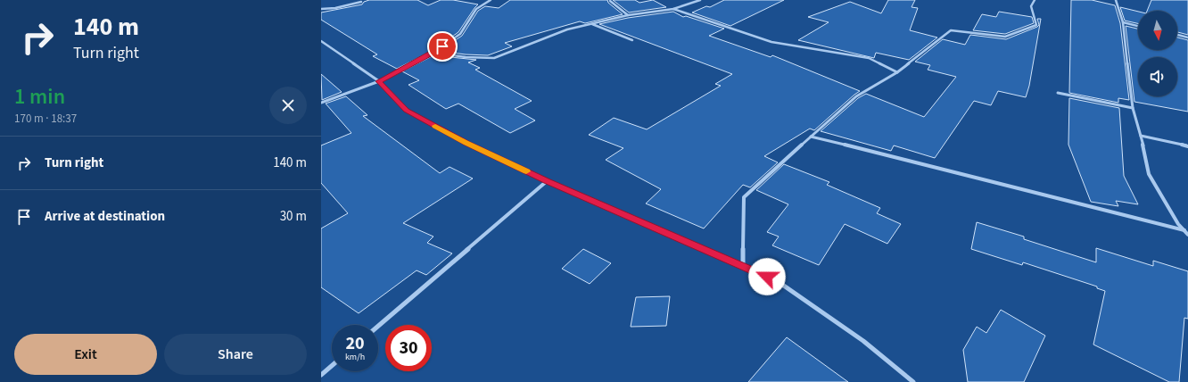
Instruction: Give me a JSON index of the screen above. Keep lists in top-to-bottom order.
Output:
{
  "north": "bottom",
  "page": {
    "turn": ["140 m", "Turn right"],
    "heading": ["1 min", "170 m · 18:37"],
    "list": [
      {
        "name": "Turn right",
        "value": "140 m"
      },
      {
        "name": "Arrive at destination",
        "value": "30 m"
      }
    ],
    "speed": "20 km/h",
    "limit": "30",
    "buttons": ["Exit", "Share"]
  }
}
